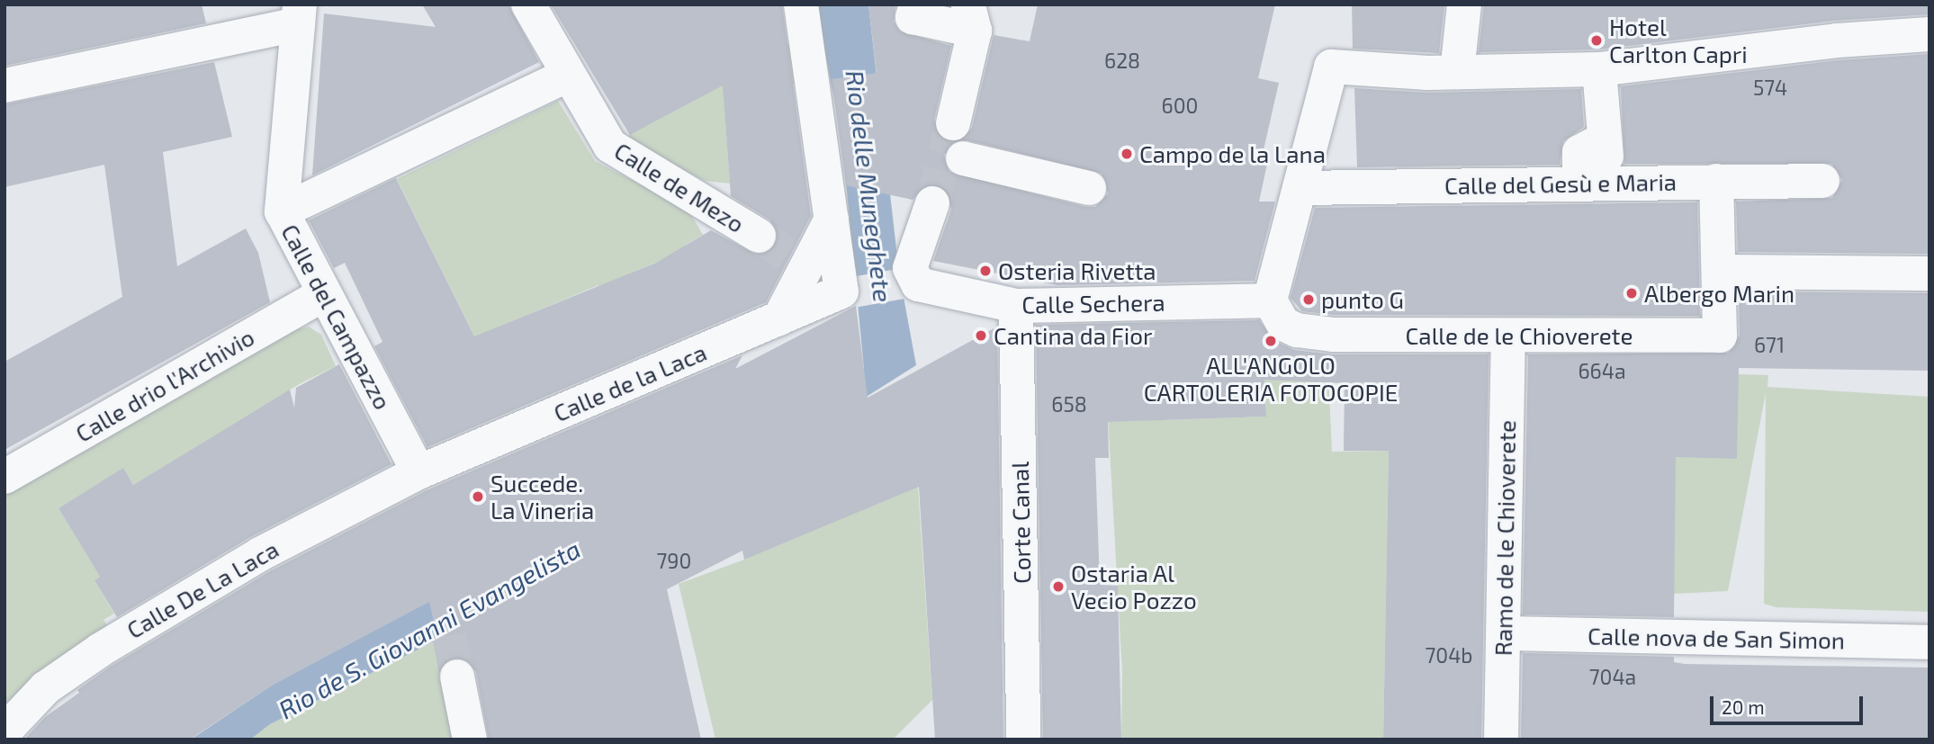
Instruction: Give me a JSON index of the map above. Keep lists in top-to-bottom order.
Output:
{
  "streets": {
    "street": [
      "Calle del Gesù e Maria",
      "Calle de Mezo",
      "Calle Sechera",
      "Calle del Campazzo",
      "Calle de le Chioverete",
      "Calle de la Laca",
      "Calle drio l'Archivio",
      "Corte Canal",
      "Ramo de le Chioverete",
      "Calle De La Laca",
      "Calle nova de San Simon"
    ]
  },
  "crossings": [
    ["Calle Sechera", "Calle de le Chioverete"],
    ["Calle Sechera", "Corte Canal"],
    ["Calle del Campazzo", "Calle de la Laca"],
    ["Calle del Campazzo", "Calle drio l'Archivio"],
    ["Calle del Campazzo", "Calle De La Laca"],
    ["Calle de le Chioverete", "Ramo de le Chioverete"],
    ["Calle de la Laca", "Calle De La Laca"],
    ["Ramo de le Chioverete", "Calle nova de San Simon"]
  ],
  "water": ["Rio delle Muneghete", "Rio de S. Giovanni Evangelista"],
  "places": [
    "Hotel Carlton Capri",
    "Campo de la Lana",
    "Osteria Rivetta",
    "Albergo Marin",
    "punto G",
    "Cantina da Fior",
    "ALL'ANGOLO CARTOLERIA FOTOCOPIE",
    "Succede. La Vineria",
    "Ostaria Al Vecio Pozzo"
  ],
  "house_numbers": [
    "628",
    "574",
    "600",
    "671",
    "664a",
    "658",
    "790",
    "704b",
    "704a"
  ],
  "scale_bar": "20 m"
}
